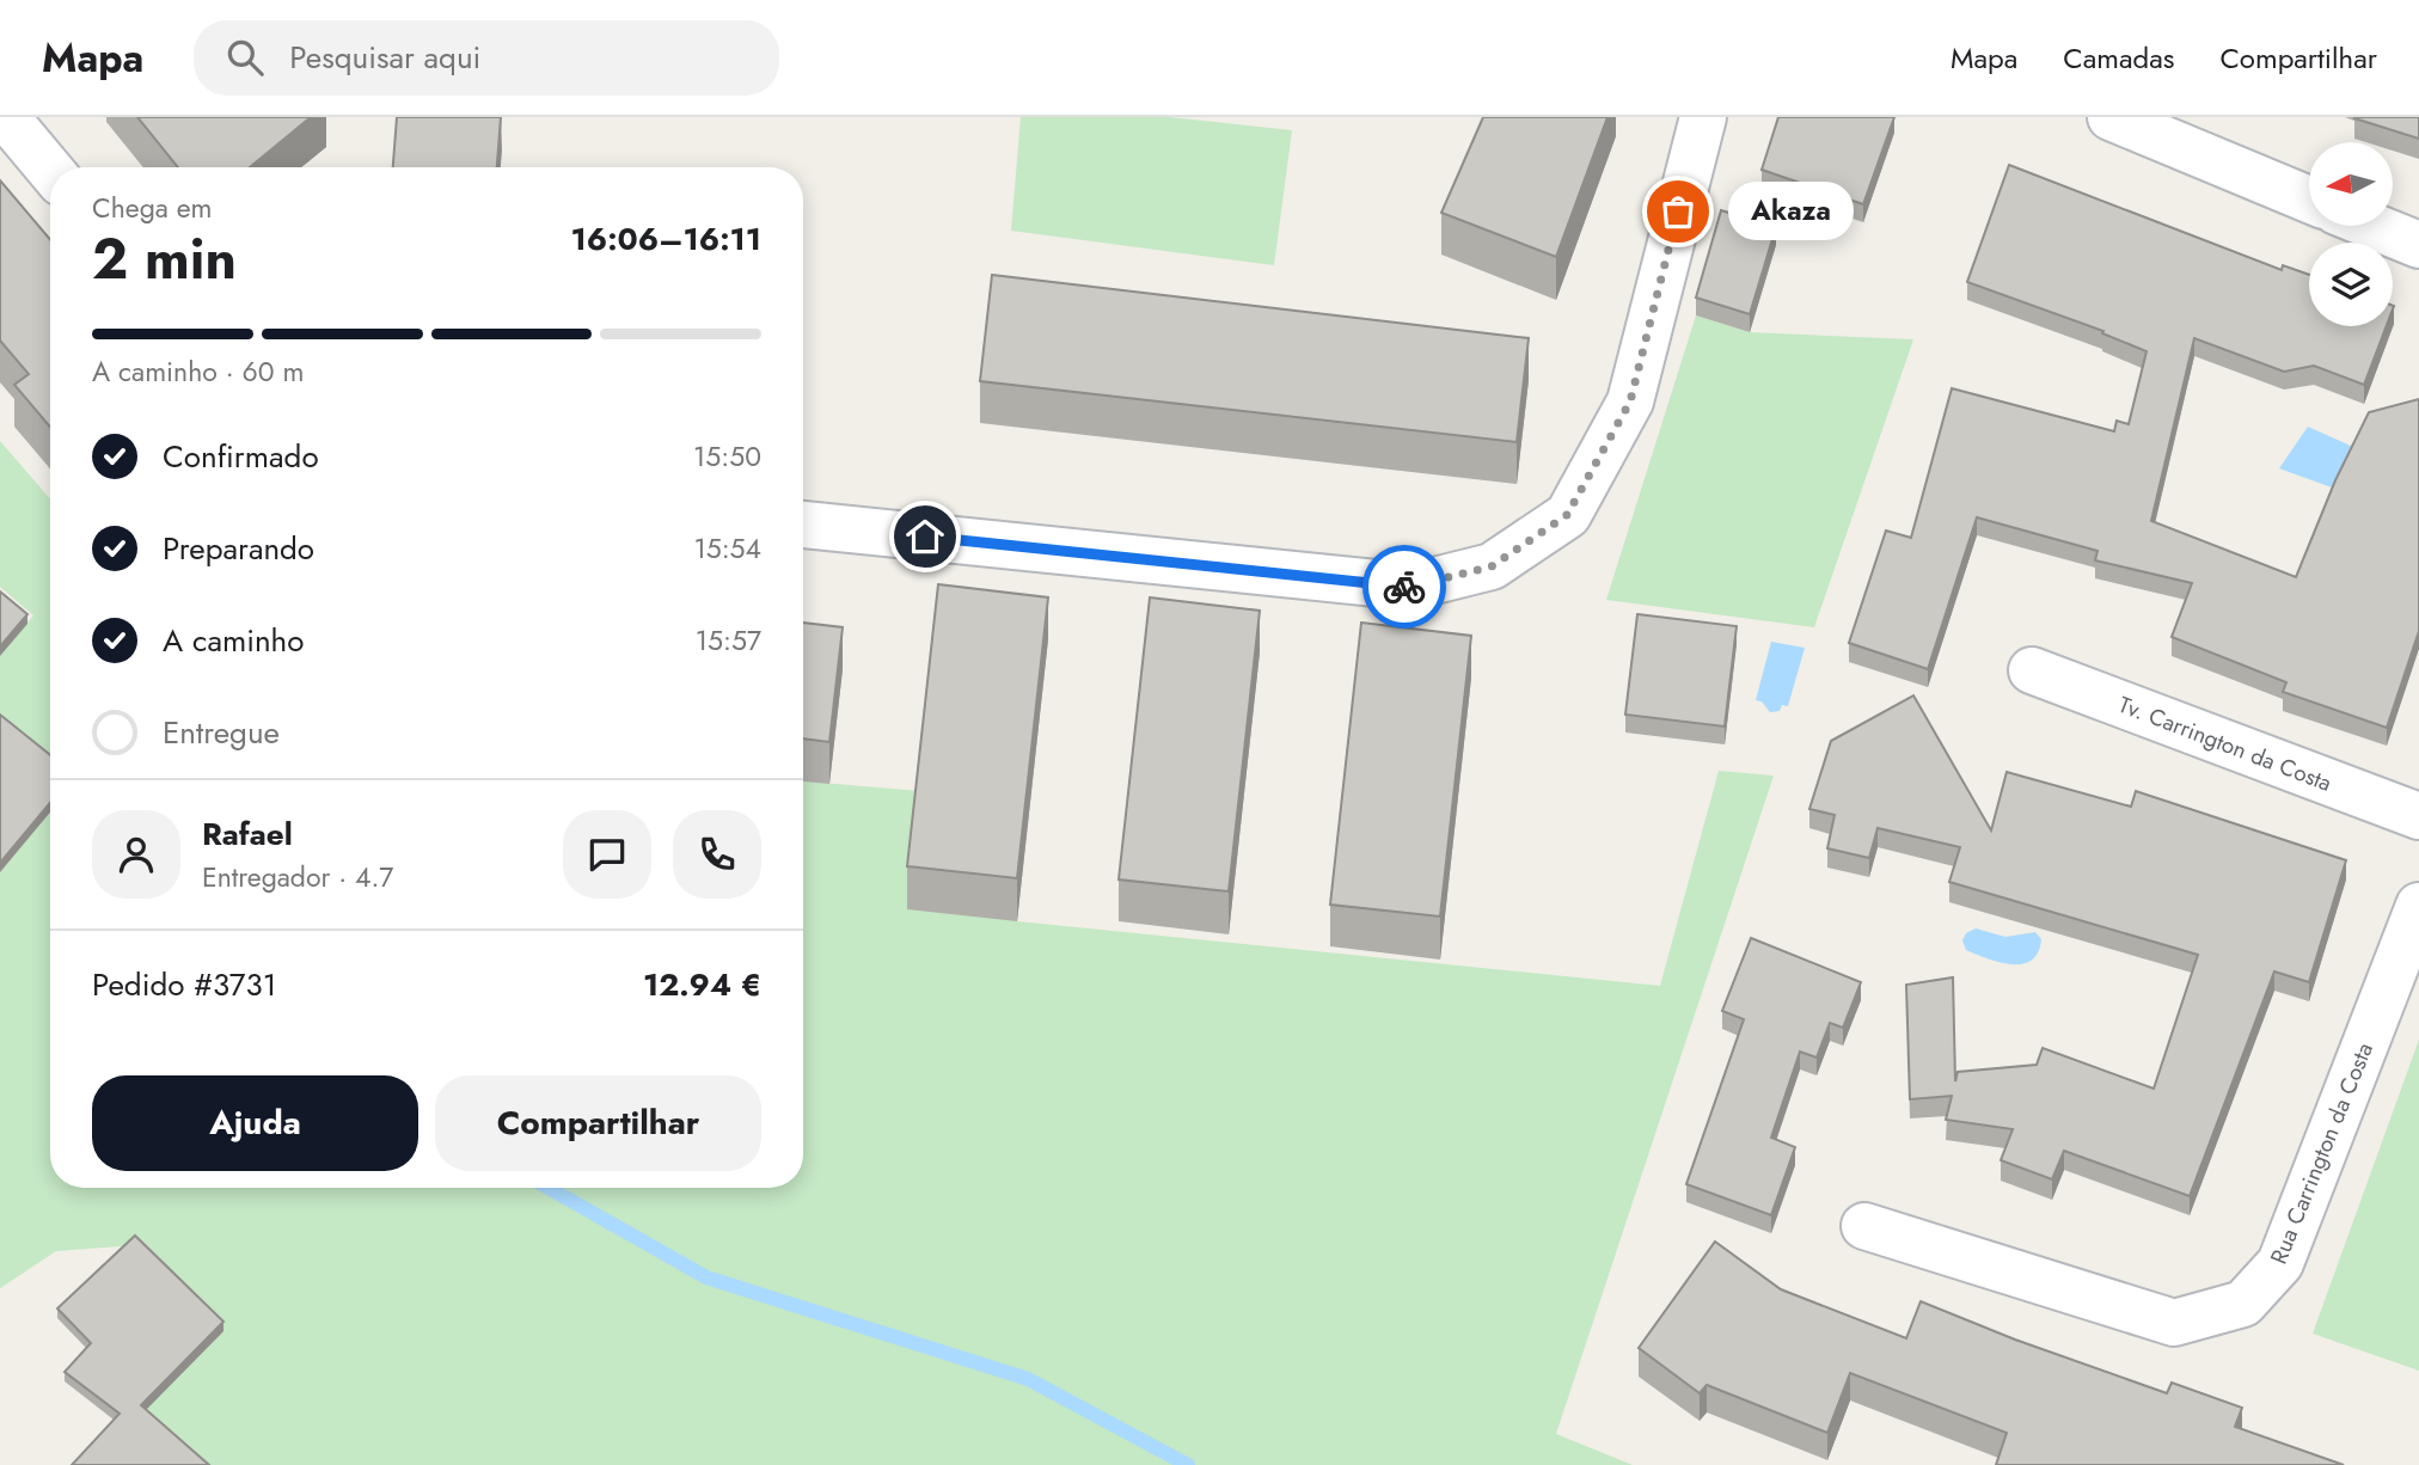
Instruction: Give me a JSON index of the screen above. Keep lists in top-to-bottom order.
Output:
{
  "streets": {
    "street": ["Tv. Carrington da Costa", "Rua Carrington da Costa"]
  },
  "places": ["Akaza"],
  "north": "left",
  "page": {
    "header": "Mapa",
    "search": "Pesquisar aqui",
    "nav": ["Mapa", "Camadas", "Compartilhar"],
    "heading": ["2 min", "Chega em", "16:06–16:11"],
    "panel": [
      "Rafael",
      "Entregador · 4.7",
      "Pedido #3731",
      "12.94 €"
    ],
    "bubble": "Akaza",
    "bar": "A caminho · 60 m",
    "list": [
      ["Confirmado", "15:50"],
      ["Preparando", "15:54"],
      ["A caminho", "15:57"],
      "Entregue"
    ],
    "buttons": ["Ajuda", "Compartilhar"]
  }
}
